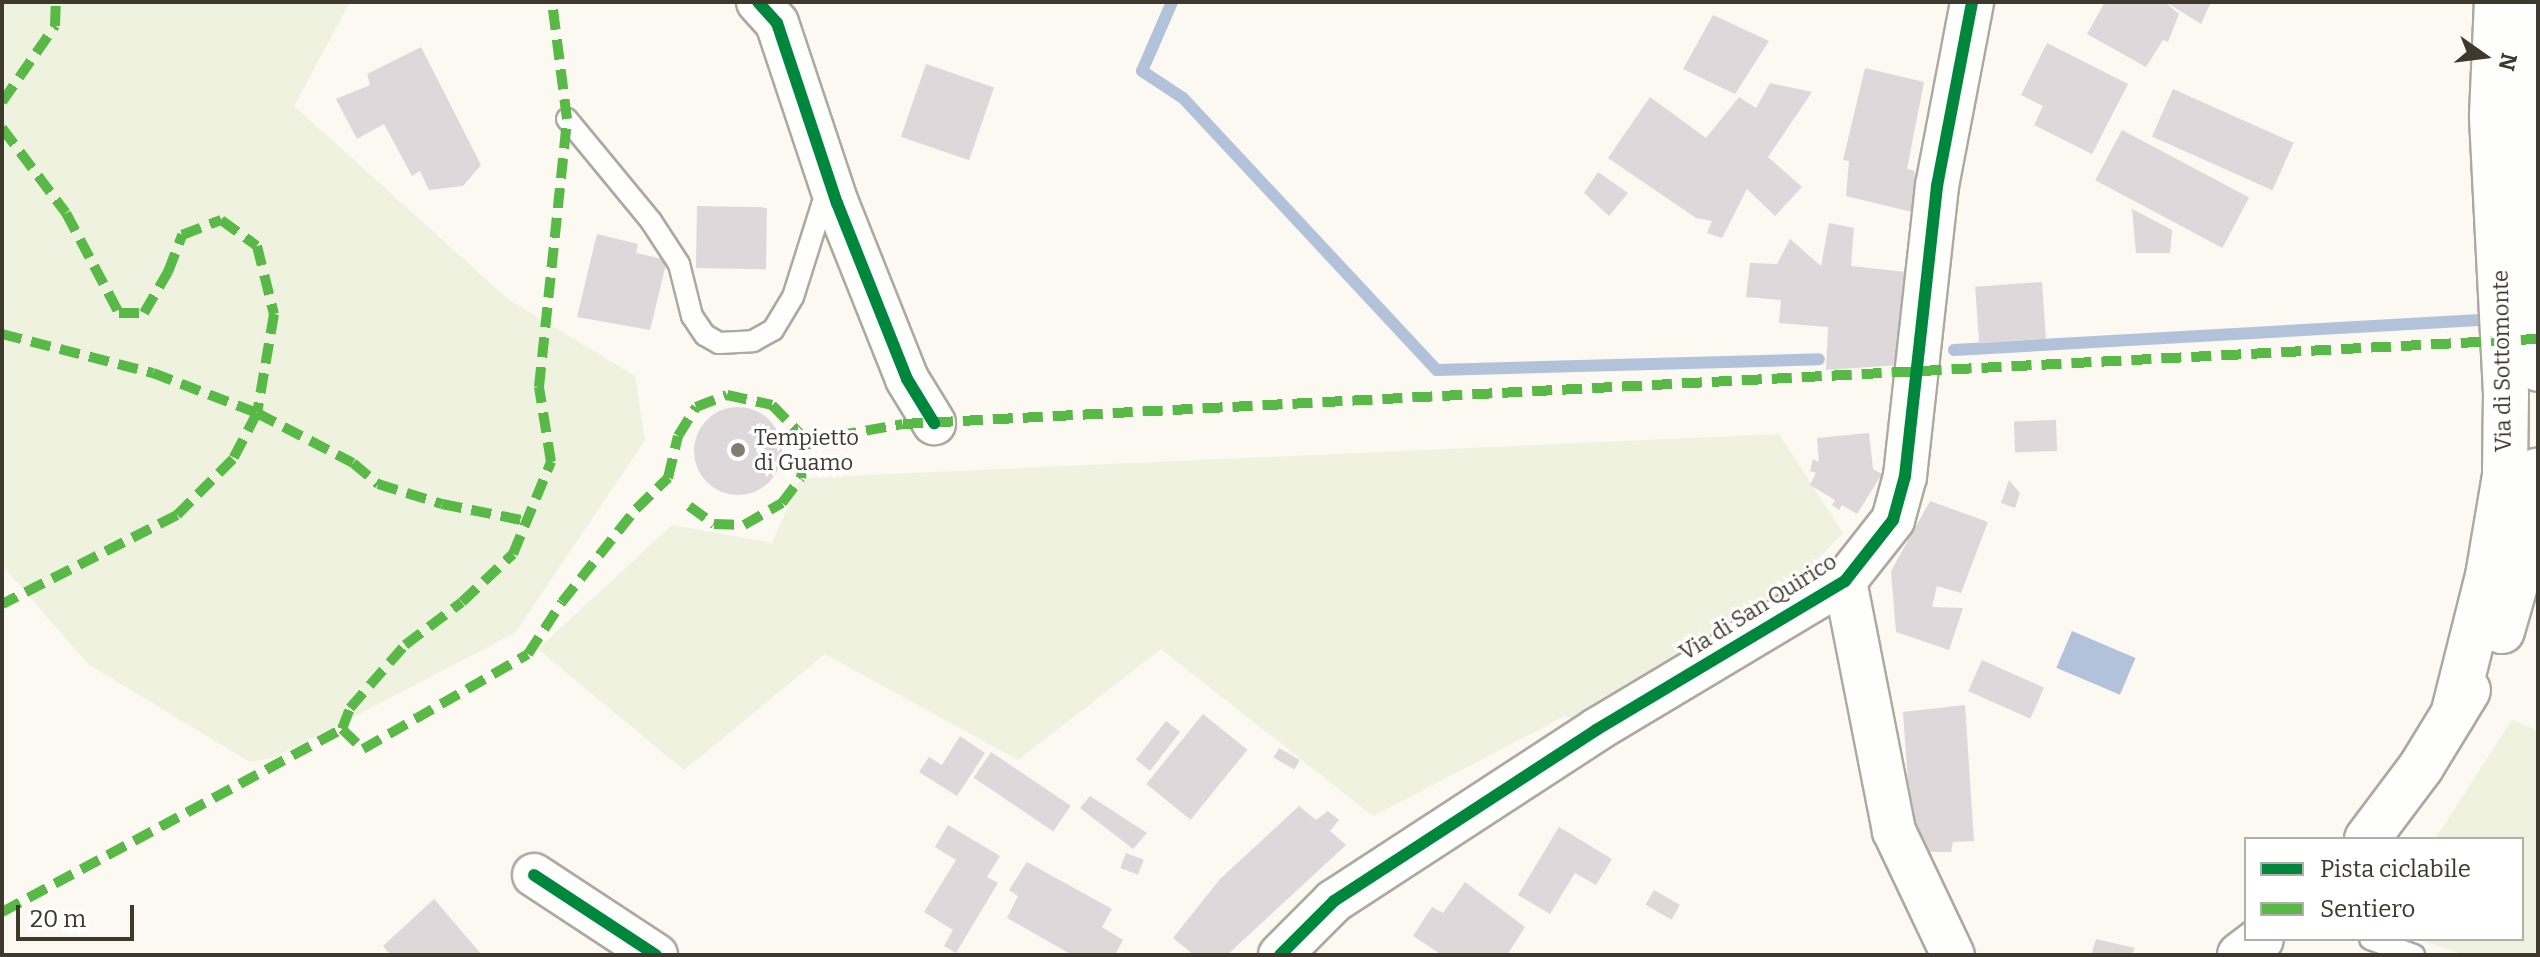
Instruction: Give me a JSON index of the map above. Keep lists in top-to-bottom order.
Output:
{
  "streets": {
    "main road": ["Via di Sottomonte"],
    "street": ["Via di San Quirico"]
  },
  "places": ["Tempietto di Guamo"],
  "legend": ["Pista ciclabile", "Sentiero"],
  "scale_bar": "20 m",
  "north": "right"
}
